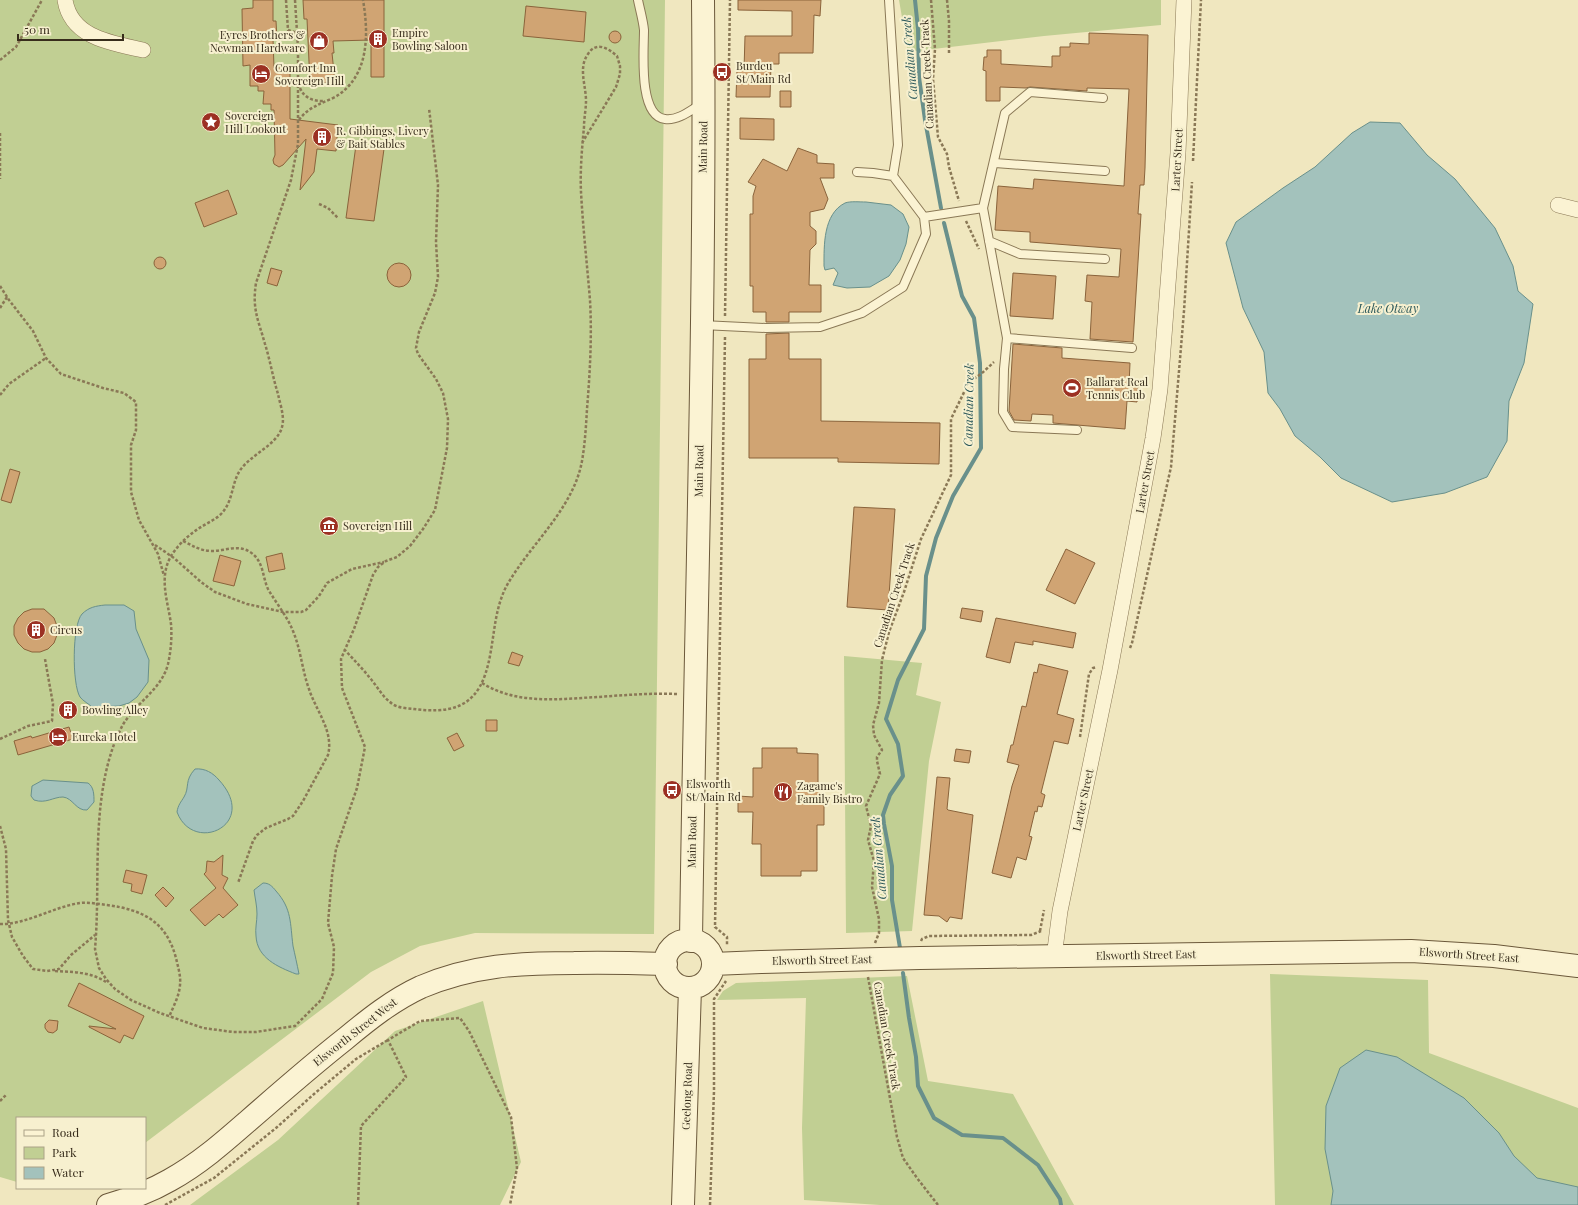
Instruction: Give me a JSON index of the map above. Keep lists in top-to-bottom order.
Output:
{
  "streets": {
    "street": [
      "Main Road",
      "Larter Street",
      "Elsworth Street East",
      "Elsworth Street West",
      "Geelong Road"
    ],
    "path": ["Canadian Creek Track"]
  },
  "crossings": [
    ["Canadian Creek Track", "Elsworth Street East"],
    ["Main Road", "Elsworth Street East"],
    ["Main Road", "Elsworth Street West"],
    ["Main Road", "Geelong Road"],
    ["Larter Street", "Elsworth Street East"],
    ["Elsworth Street East", "Elsworth Street West"],
    ["Elsworth Street East", "Geelong Road"],
    ["Elsworth Street West", "Geelong Road"]
  ],
  "water": ["Canadian Creek", "Lake Otway"],
  "places": {
    "building": [
      "Empire Bowling Saloon",
      "R. Gibbings, Livery & Bait Stables",
      "Circus",
      "Bowling Alley"
    ],
    "shop": ["Eyres Brothers & Newman Hardware"],
    "bus stop": ["Burdeu St/Main Rd", "Elsworth St/Main Rd"],
    "hotel": ["Comfort Inn Sovereign Hill", "Eureka Hotel"],
    "place": ["Sovereign Hill Lookout"],
    "sports": ["Ballarat Real Tennis Club"],
    "museum": ["Sovereign Hill"],
    "restaurant": ["Zagame's Family Bistro"]
  },
  "legend": ["Road", "Park", "Water"],
  "scale_bar": "50 m"
}
